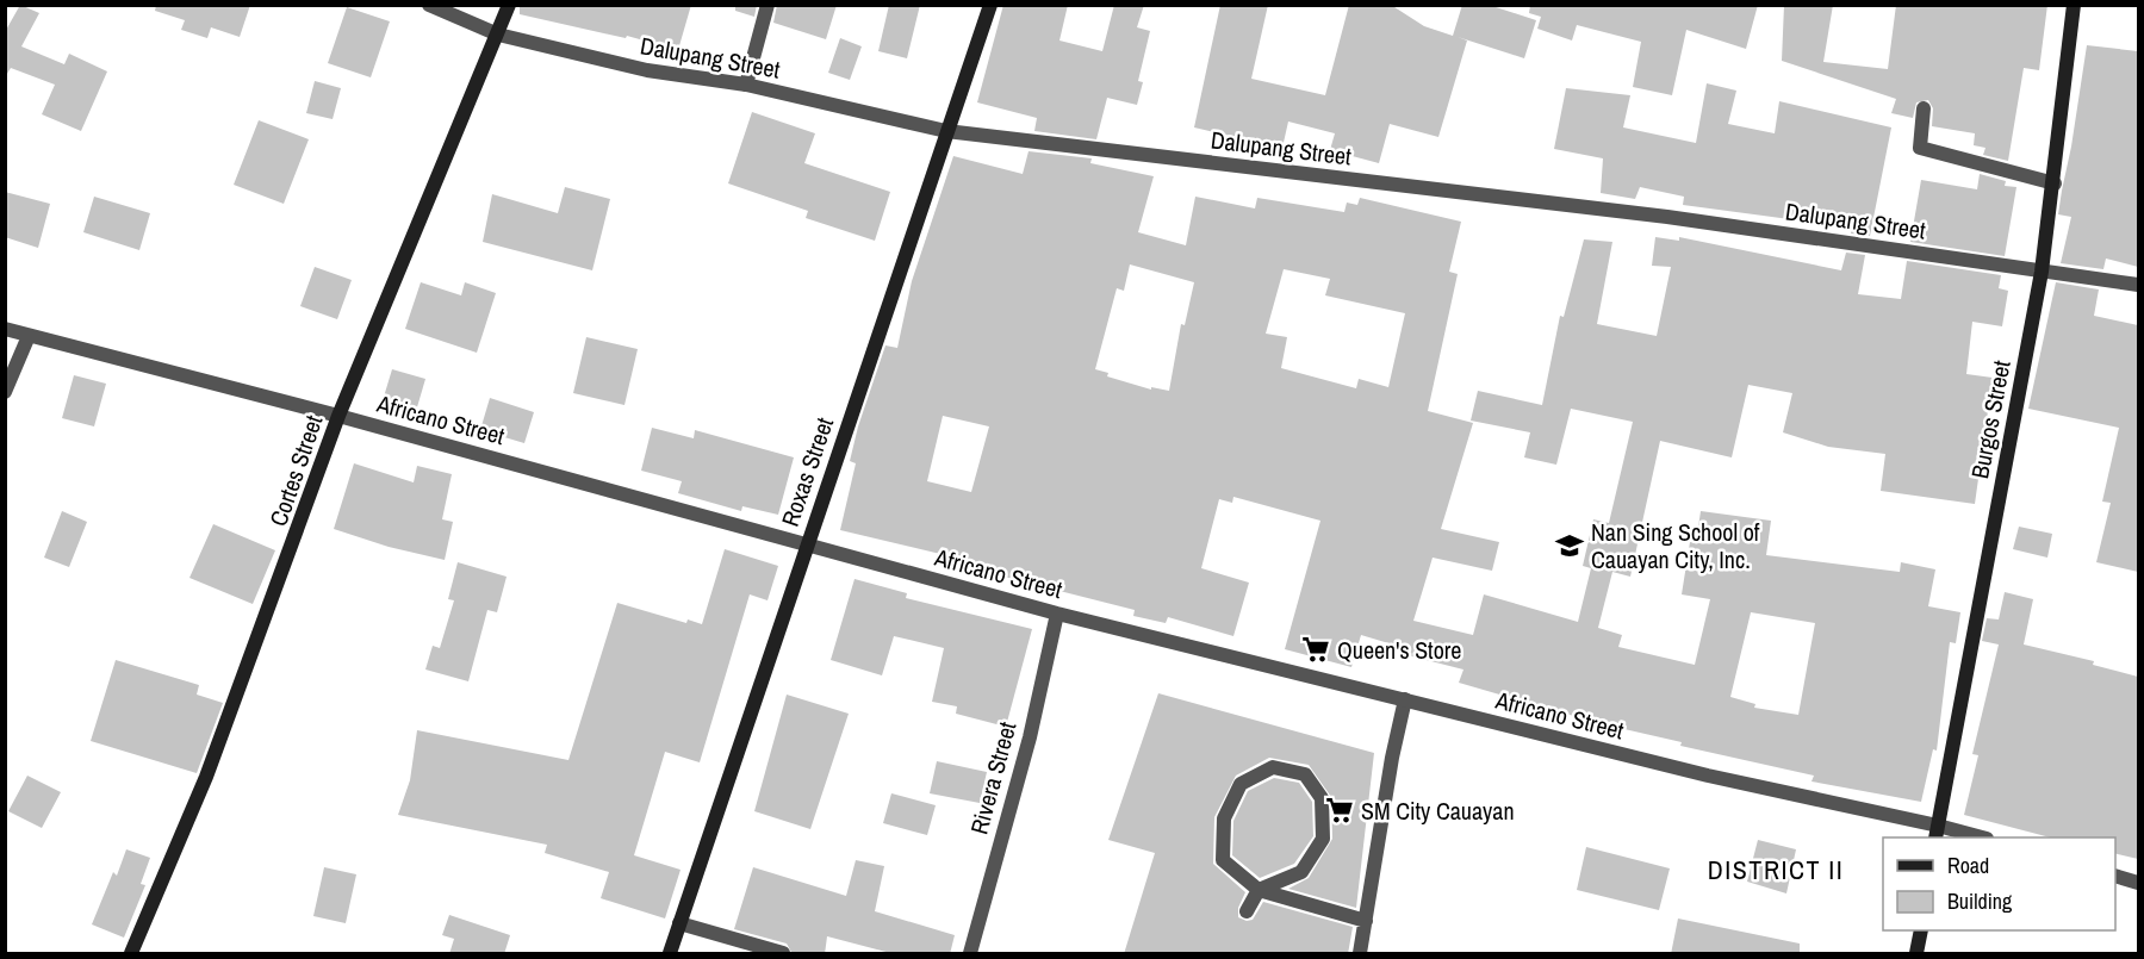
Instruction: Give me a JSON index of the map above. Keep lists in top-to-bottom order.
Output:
{
  "streets": {
    "street": [
      "Dalupang Street",
      "Africano Street",
      "Burgos Street",
      "Cortes Street",
      "Roxas Street",
      "Rivera Street"
    ]
  },
  "crossings": [
    ["Dalupang Street", "Burgos Street"],
    ["Dalupang Street", "Cortes Street"],
    ["Dalupang Street", "Roxas Street"],
    ["Africano Street", "Burgos Street"],
    ["Africano Street", "Cortes Street"],
    ["Africano Street", "Roxas Street"],
    ["Africano Street", "Rivera Street"]
  ],
  "districts": ["DISTRICT II"],
  "places": {
    "school or university": ["Nan Sing School of Cauayan City, Inc."],
    "supermarket": ["Queen's Store", "SM City Cauayan"]
  },
  "legend": ["Road", "Building"]
}
